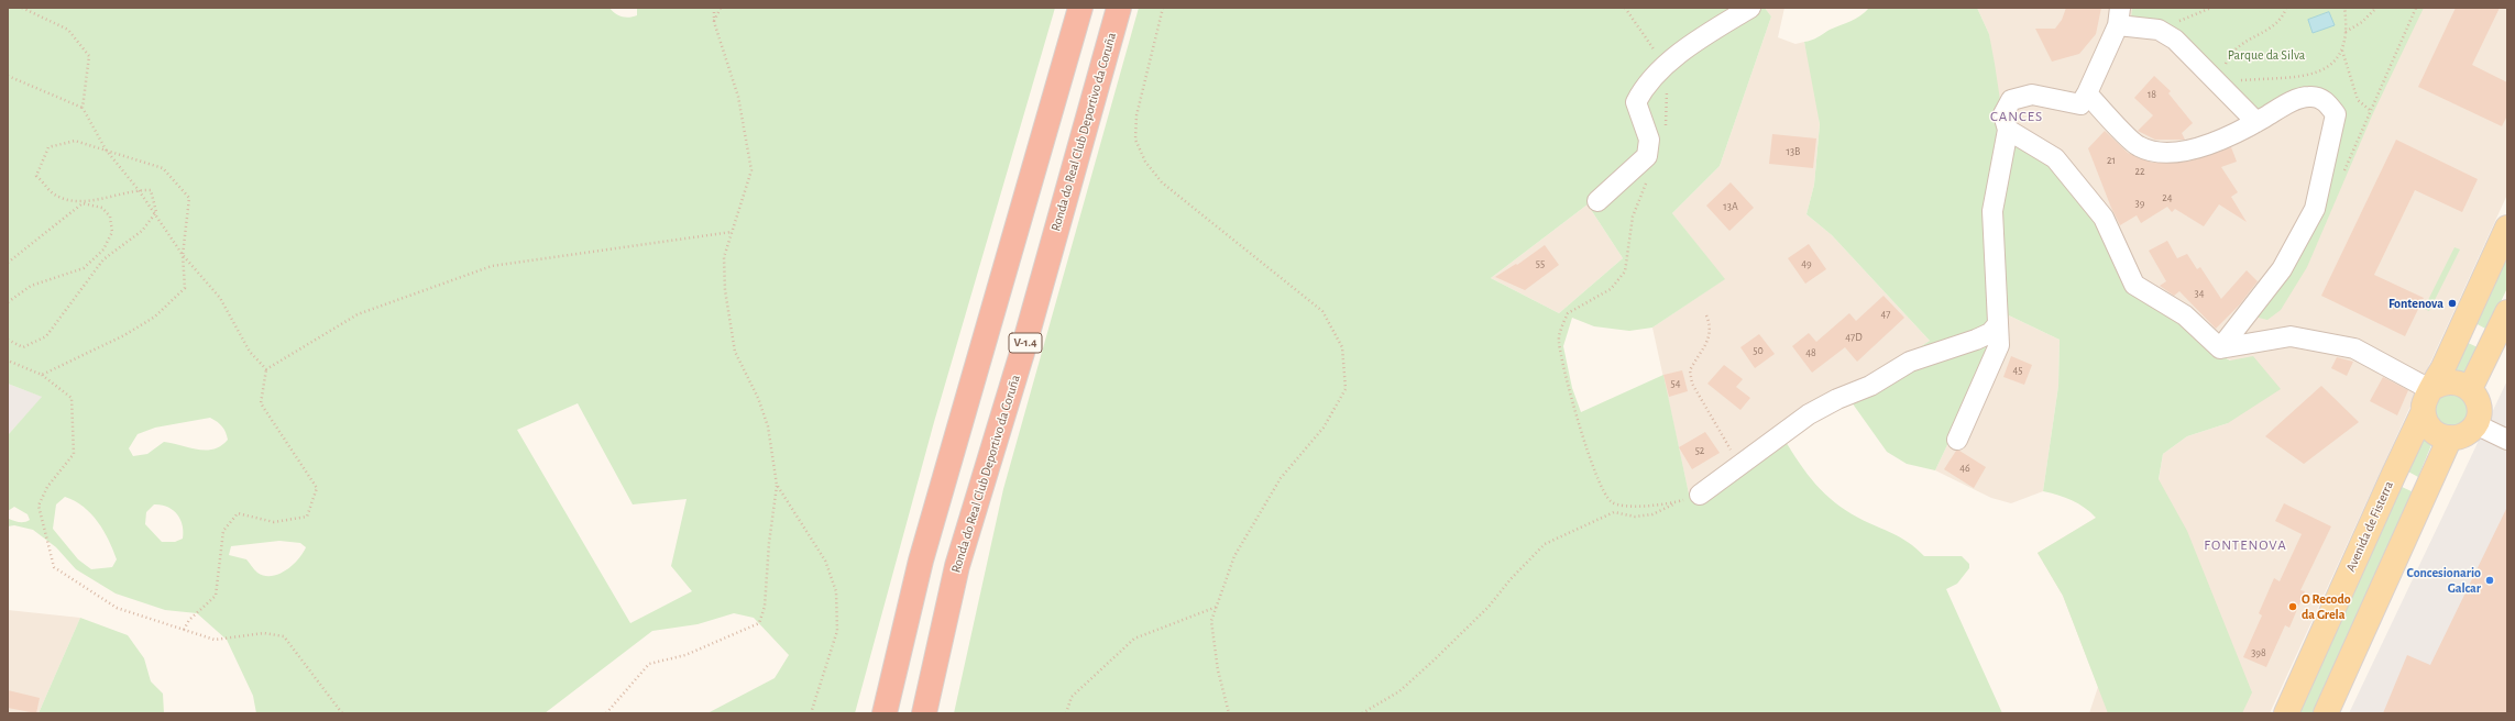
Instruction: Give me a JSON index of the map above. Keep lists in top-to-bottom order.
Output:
{
  "streets": {
    "highway": ["Ronda do Real Club Deportivo da Coruña", "V-1.4"],
    "main road": ["Avenida de Fisterra"]
  },
  "districts": ["CANCES", "FONTENOVA"],
  "parks": ["Parque da Silva"],
  "places": ["Fontenova", "Concesionario Galcar", "O Recodo da Grela"],
  "house_numbers": [
    "18",
    "13B",
    "21",
    "22",
    "24",
    "39",
    "13A",
    "55",
    "49",
    "34",
    "47",
    "47D",
    "50",
    "48",
    "45",
    "54",
    "52",
    "46",
    "398"
  ]
}
